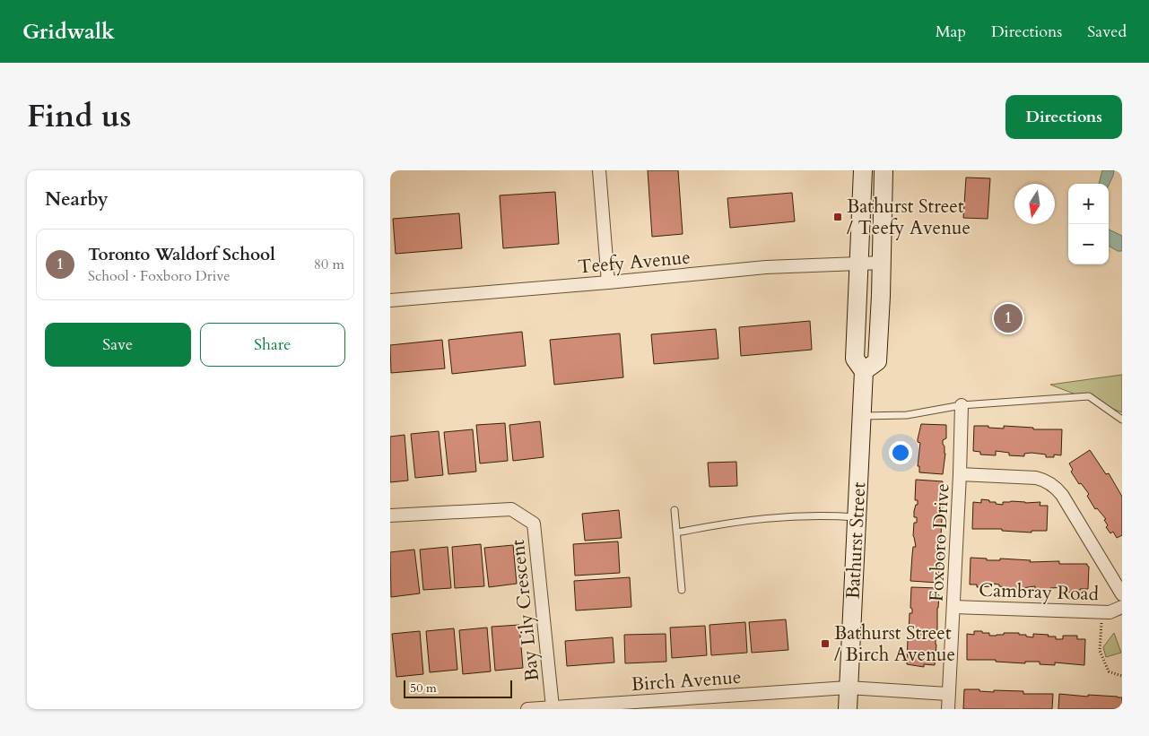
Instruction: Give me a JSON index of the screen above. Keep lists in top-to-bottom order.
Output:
{
  "streets": {
    "main road": ["Bathurst Street"],
    "street": [
      "Teefy Avenue",
      "Foxboro Drive",
      "Cambray Road",
      "Bay Lily Crescent",
      "Birch Avenue"
    ]
  },
  "crossings": [
    ["Teefy Avenue", "Bathurst Street"],
    ["Bathurst Street", "Birch Avenue"],
    ["Foxboro Drive", "Cambray Road"],
    ["Foxboro Drive", "Birch Avenue"],
    ["Bay Lily Crescent", "Birch Avenue"]
  ],
  "places": {
    "transit": ["Bathurst Street / Teefy Avenue", "Bathurst Street / Birch Avenue"]
  },
  "scale_bar": "50 m",
  "north": "bottom",
  "page": {
    "header": "Gridwalk",
    "nav": ["Map", "Directions", "Saved"],
    "title": "Find us",
    "buttons": [
      "Directions",
      ["Save", "Share"]
    ],
    "heading": "Nearby",
    "map_buttons": ["+", "−"],
    "list": [
      {
        "mark": "1",
        "name": "Toronto Waldorf School",
        "note": "School · Foxboro Drive",
        "value": "80 m"
      }
    ],
    "pins": "1",
    "scale": "50 m"
  }
}
